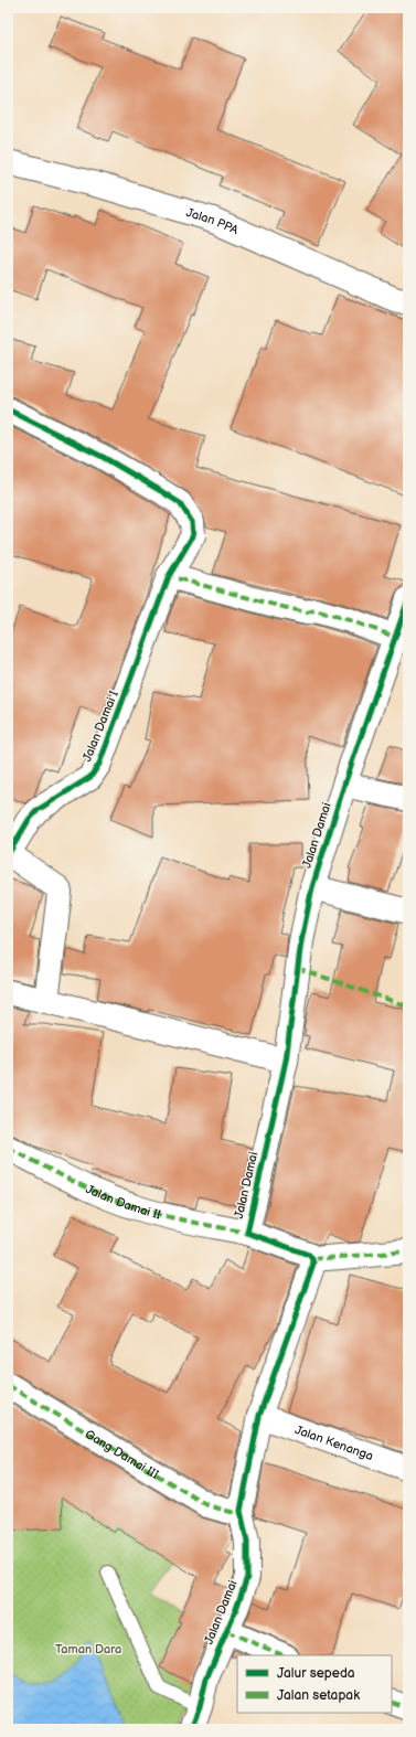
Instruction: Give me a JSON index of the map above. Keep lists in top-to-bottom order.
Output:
{
  "streets": {
    "street": [
      "Jalan PPA",
      "Jalan Damai I",
      "Jalan Damai",
      "Jalan Damai II",
      "Jalan Kenanga",
      "Gang Damai III"
    ]
  },
  "crossings": [
    ["Jalan Damai", "Jalan Damai II"],
    ["Jalan Damai", "Jalan Kenanga"],
    ["Jalan Damai", "Gang Damai III"]
  ],
  "parks": ["Taman Dara"],
  "legend": ["Jalur sepeda", "Jalan setapak"]
}
